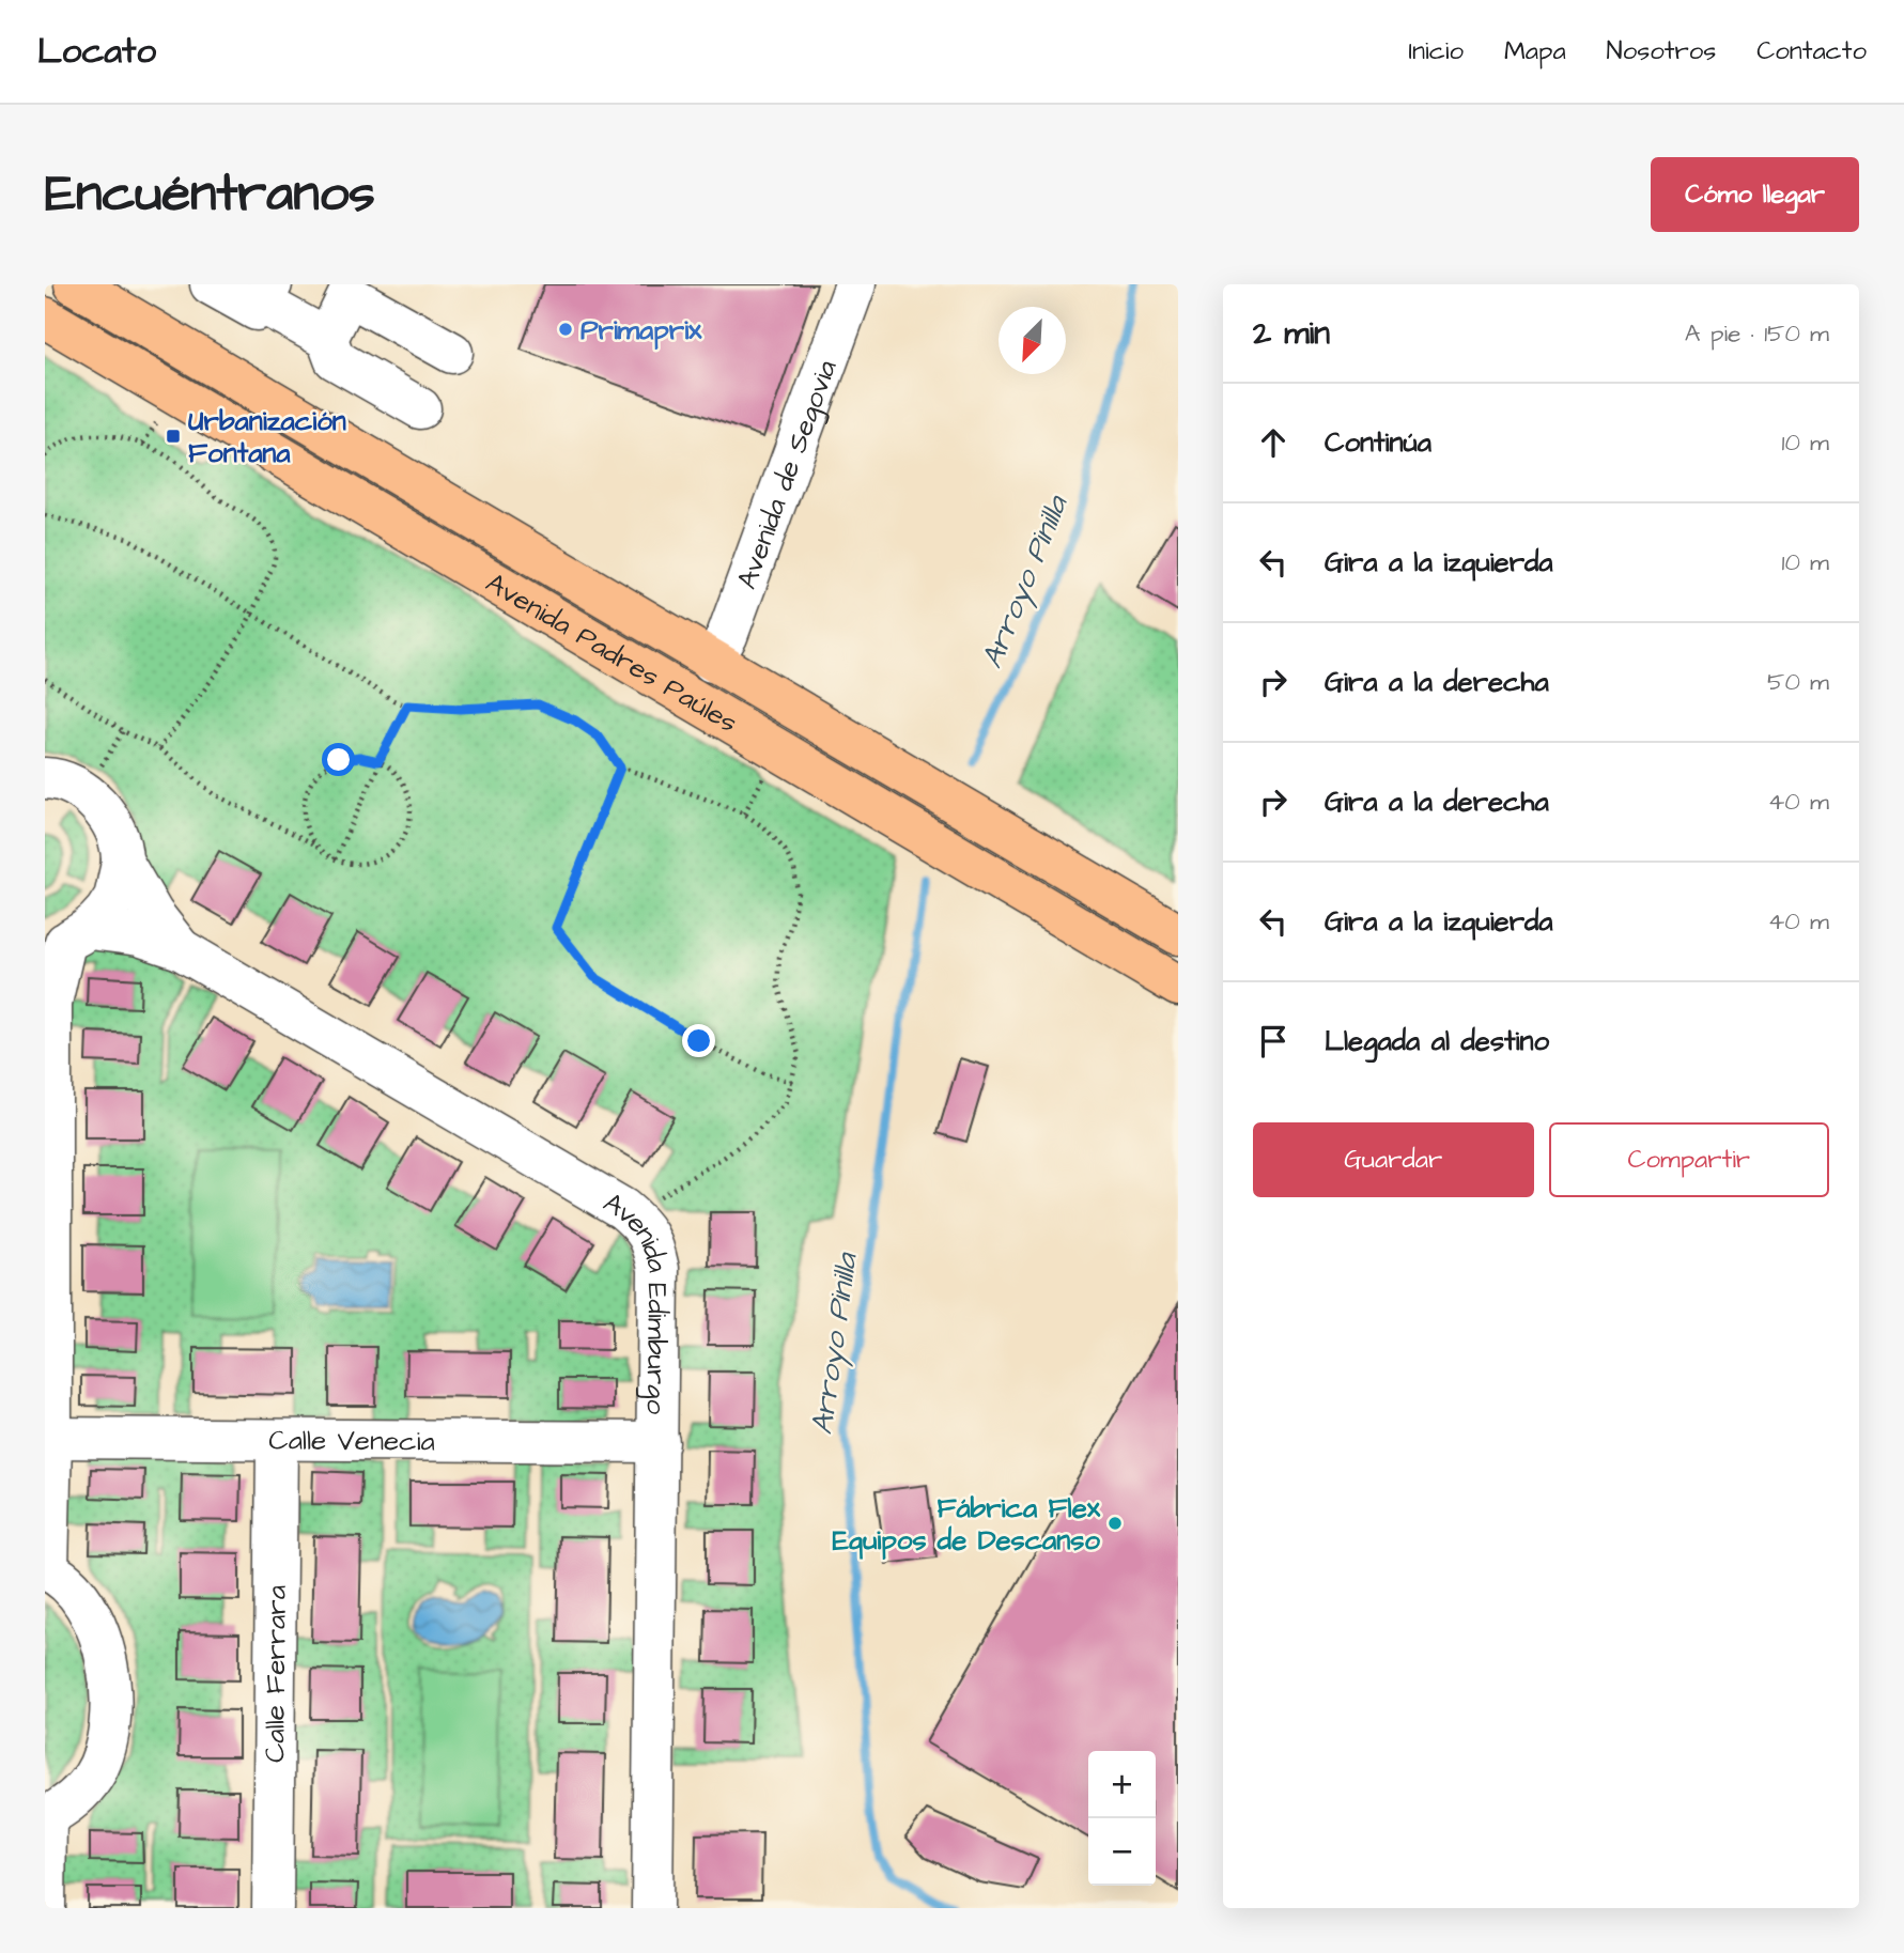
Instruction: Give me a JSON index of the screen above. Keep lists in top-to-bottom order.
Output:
{
  "streets": {
    "highway": ["Avenida Padres Paúles"],
    "street": [
      "Avenida de Segovia",
      "Avenida Edimburgo",
      "Calle Venecia",
      "Calle Ferrara"
    ]
  },
  "crossings": [
    ["Avenida de Segovia", "Avenida Padres Paúles"],
    ["Avenida Edimburgo", "Calle Venecia"],
    ["Calle Venecia", "Calle Ferrara"]
  ],
  "water": ["Arroyo Pinilla"],
  "places": {
    "other": ["Primaprix", "Fábrica Flex Equipos de Descanso"],
    "transit": ["Urbanización Fontana"]
  },
  "north": "bottom left",
  "page": {
    "header": "Locato",
    "nav": [
      "Inicio",
      "Mapa",
      "Nosotros",
      "Contacto"
    ],
    "buttons": [
      "Cómo llegar",
      ["Guardar", "Compartir"]
    ],
    "title": "Encuéntranos",
    "heading": ["2 min", "A pie · 150 m"],
    "list": [
      ["Continúa", "10 m"],
      ["Gira a la izquierda", "10 m"],
      ["Gira a la derecha", "50 m"],
      ["Gira a la derecha", "40 m"],
      ["Gira a la izquierda", "40 m"],
      "Llegada al destino"
    ],
    "map_buttons": ["+", "−"]
  }
}
